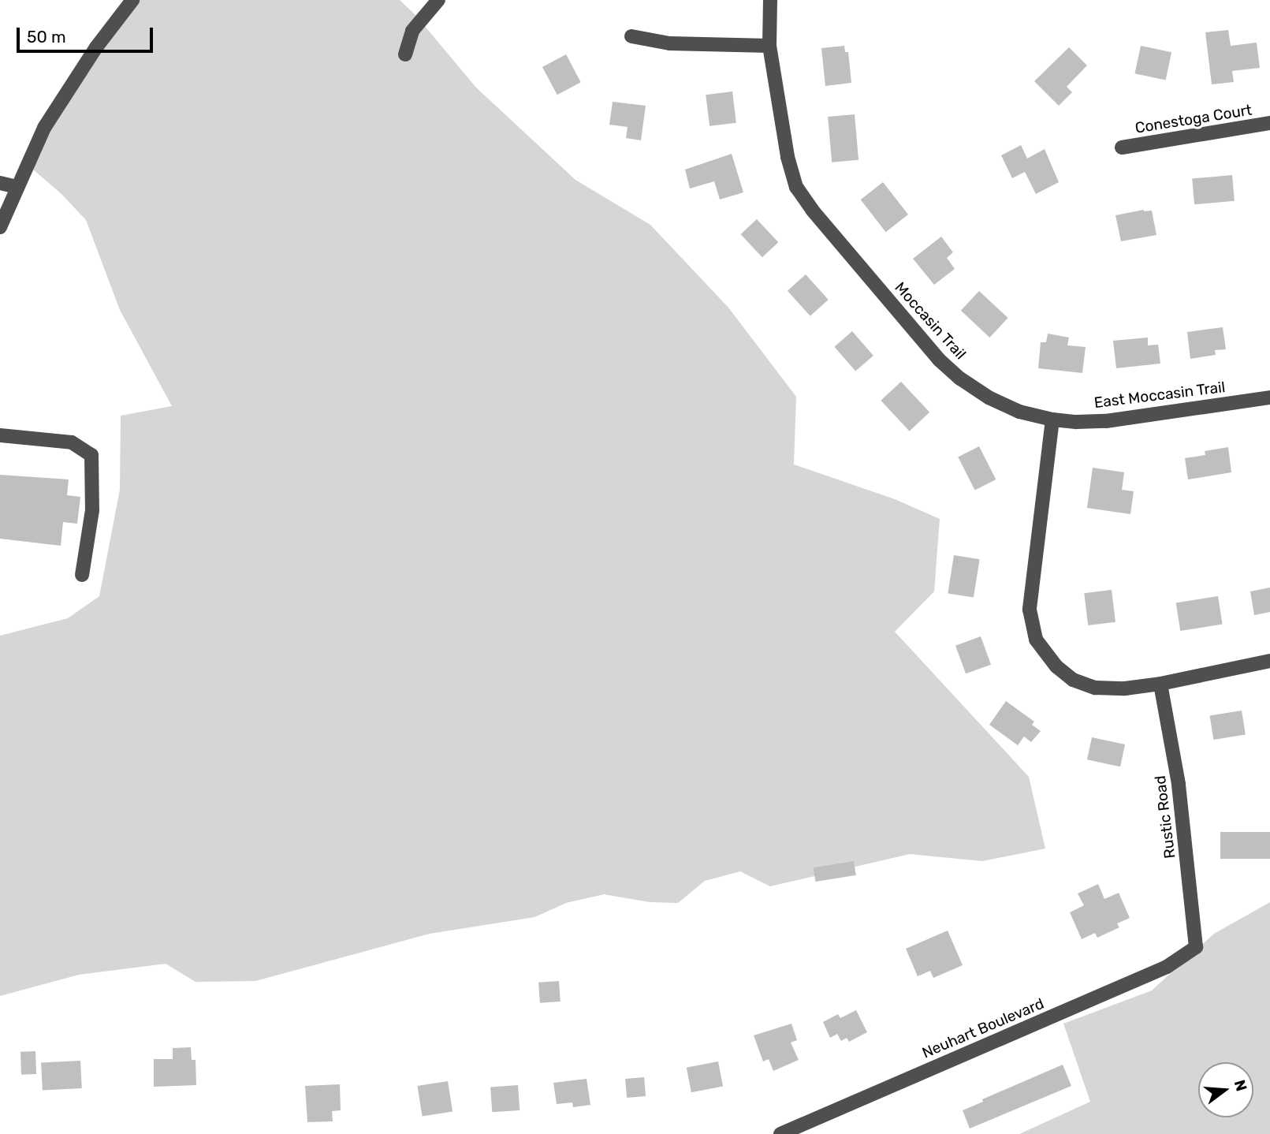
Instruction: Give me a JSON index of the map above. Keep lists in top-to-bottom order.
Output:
{
  "streets": {
    "street": [
      "Conestoga Court",
      "Moccasin Trail",
      "East Moccasin Trail",
      "Rustic Road",
      "Neuhart Boulevard"
    ]
  },
  "crossings": [
    ["Moccasin Trail", "East Moccasin Trail"],
    ["Rustic Road", "Neuhart Boulevard"]
  ],
  "scale_bar": "50 m",
  "north": "right"
}
